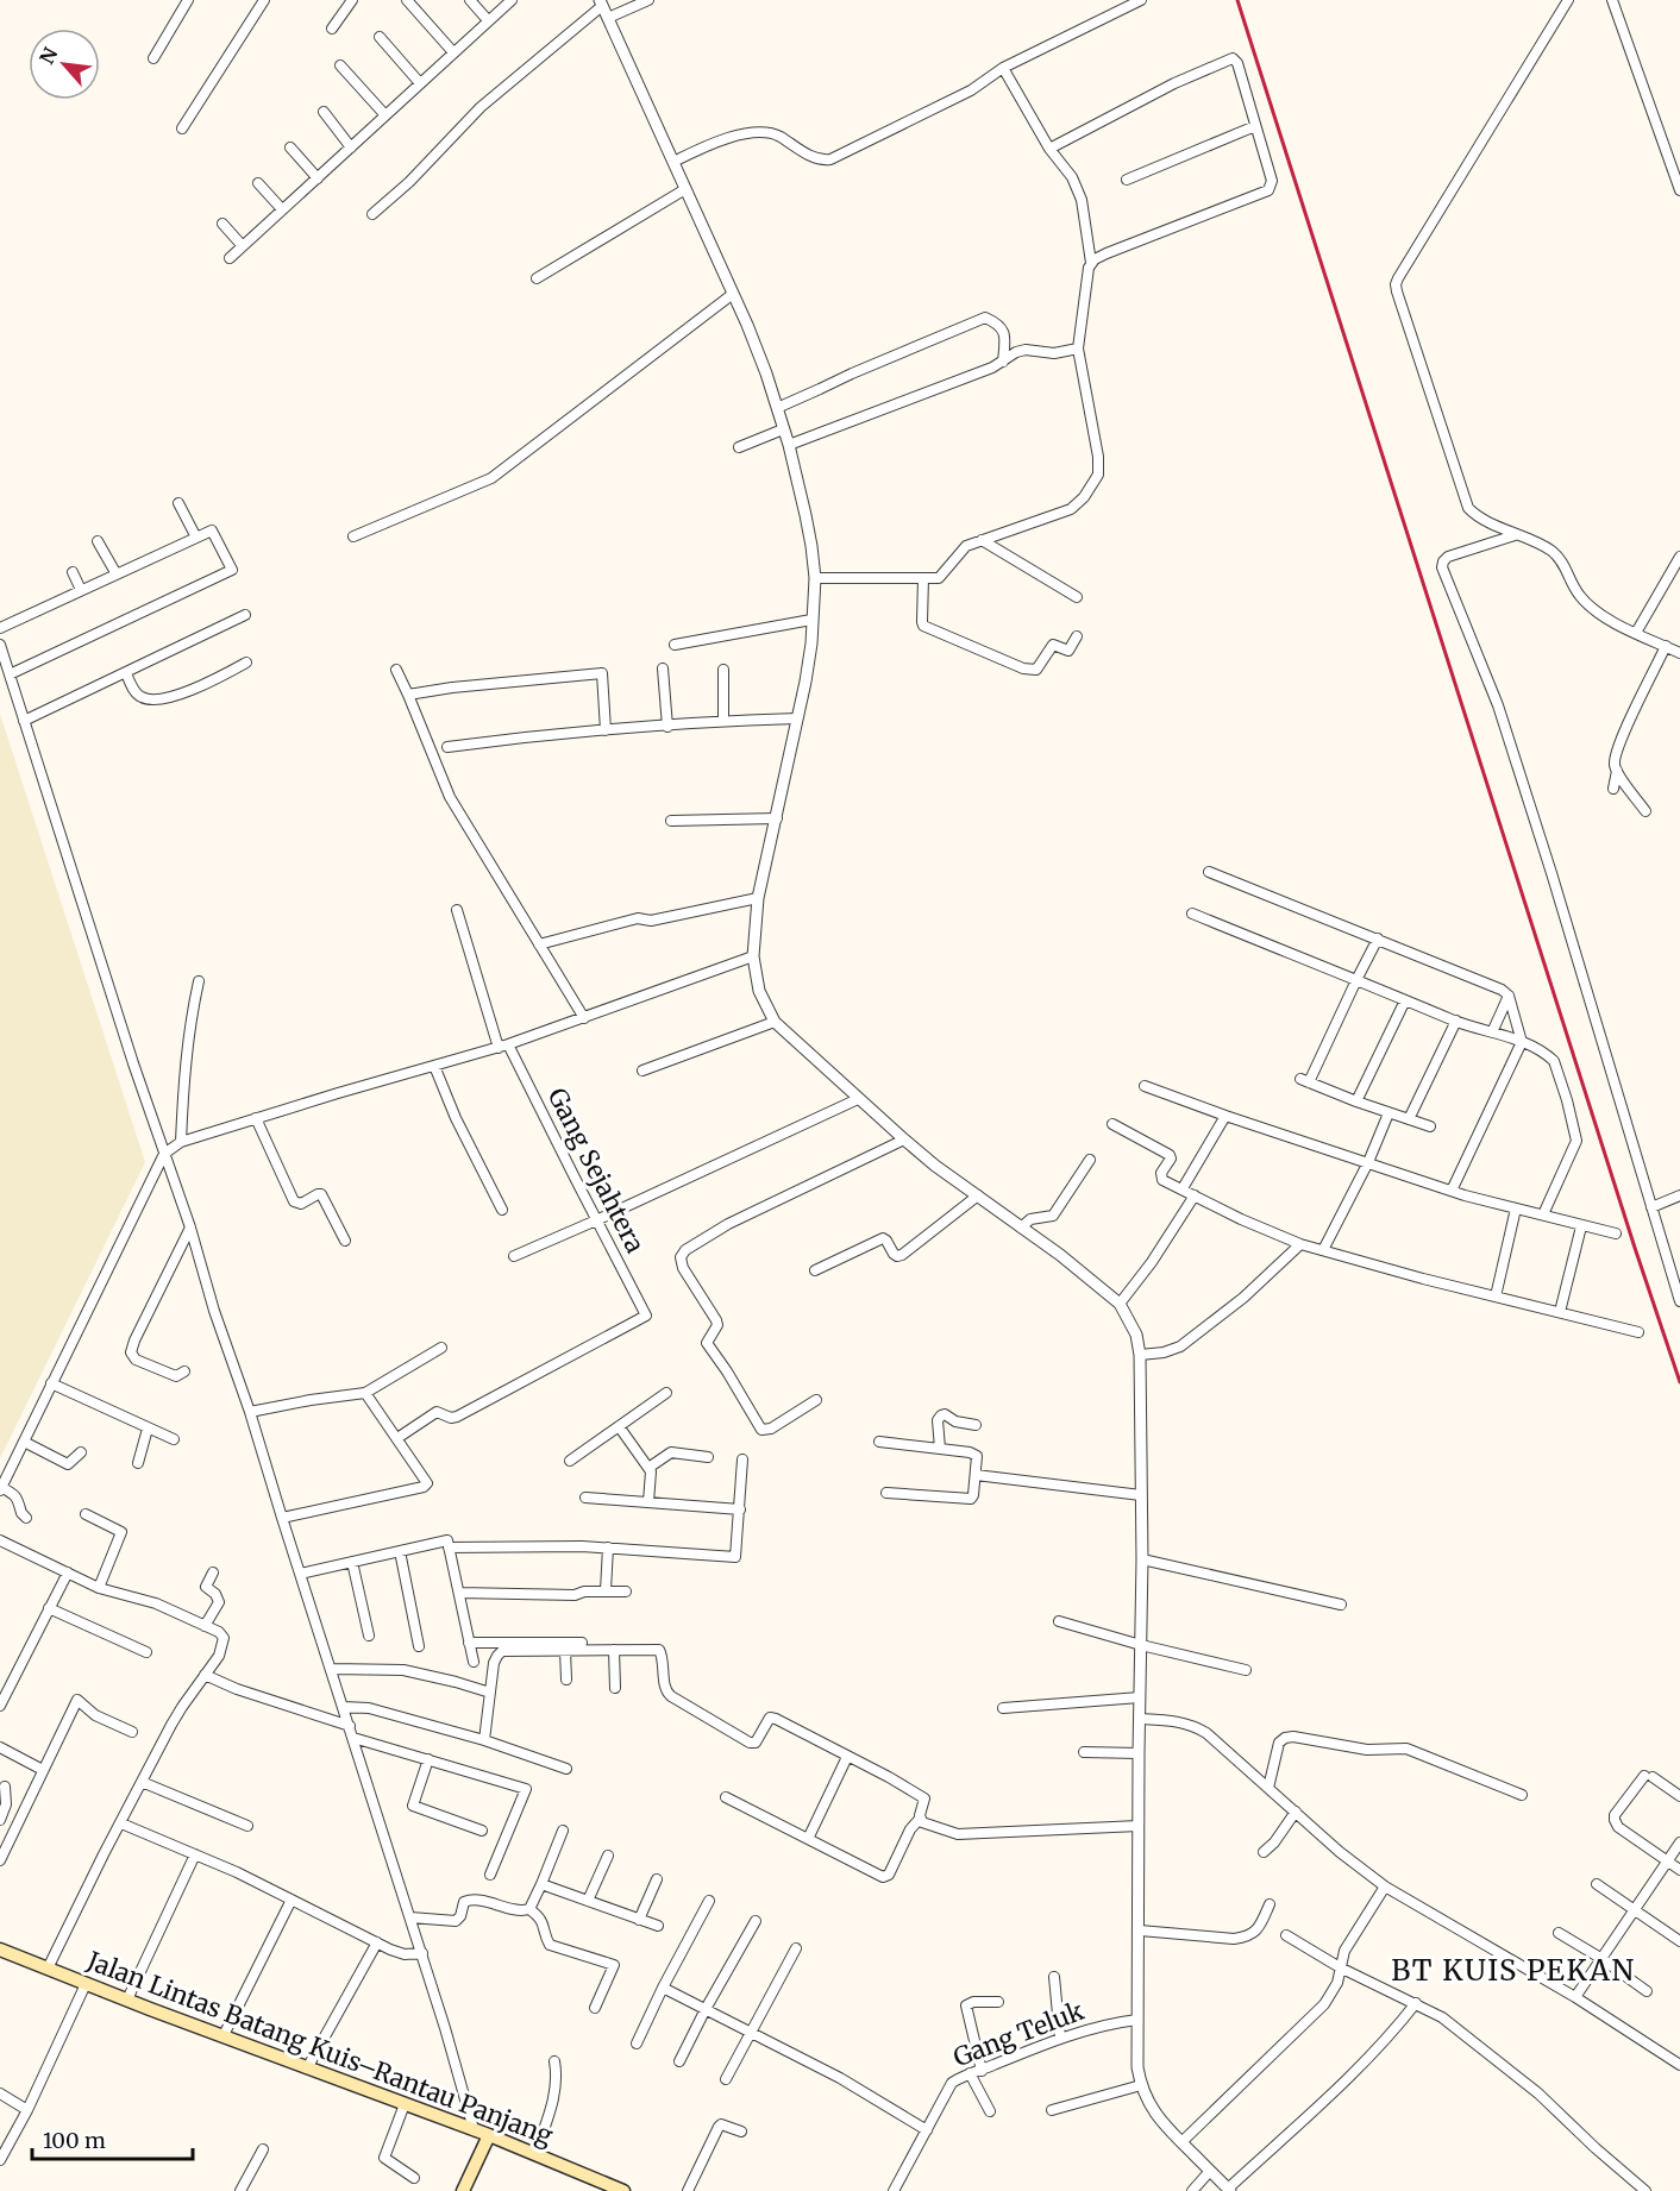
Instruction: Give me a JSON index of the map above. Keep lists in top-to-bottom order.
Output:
{
  "streets": {
    "main road": ["Jalan Lintas Batang Kuis–Rantau Panjang"],
    "street": ["Gang Sejahtera", "Gang Teluk"]
  },
  "districts": ["BT KUIS PEKAN"],
  "scale_bar": "100 m",
  "north": "top left"
}
